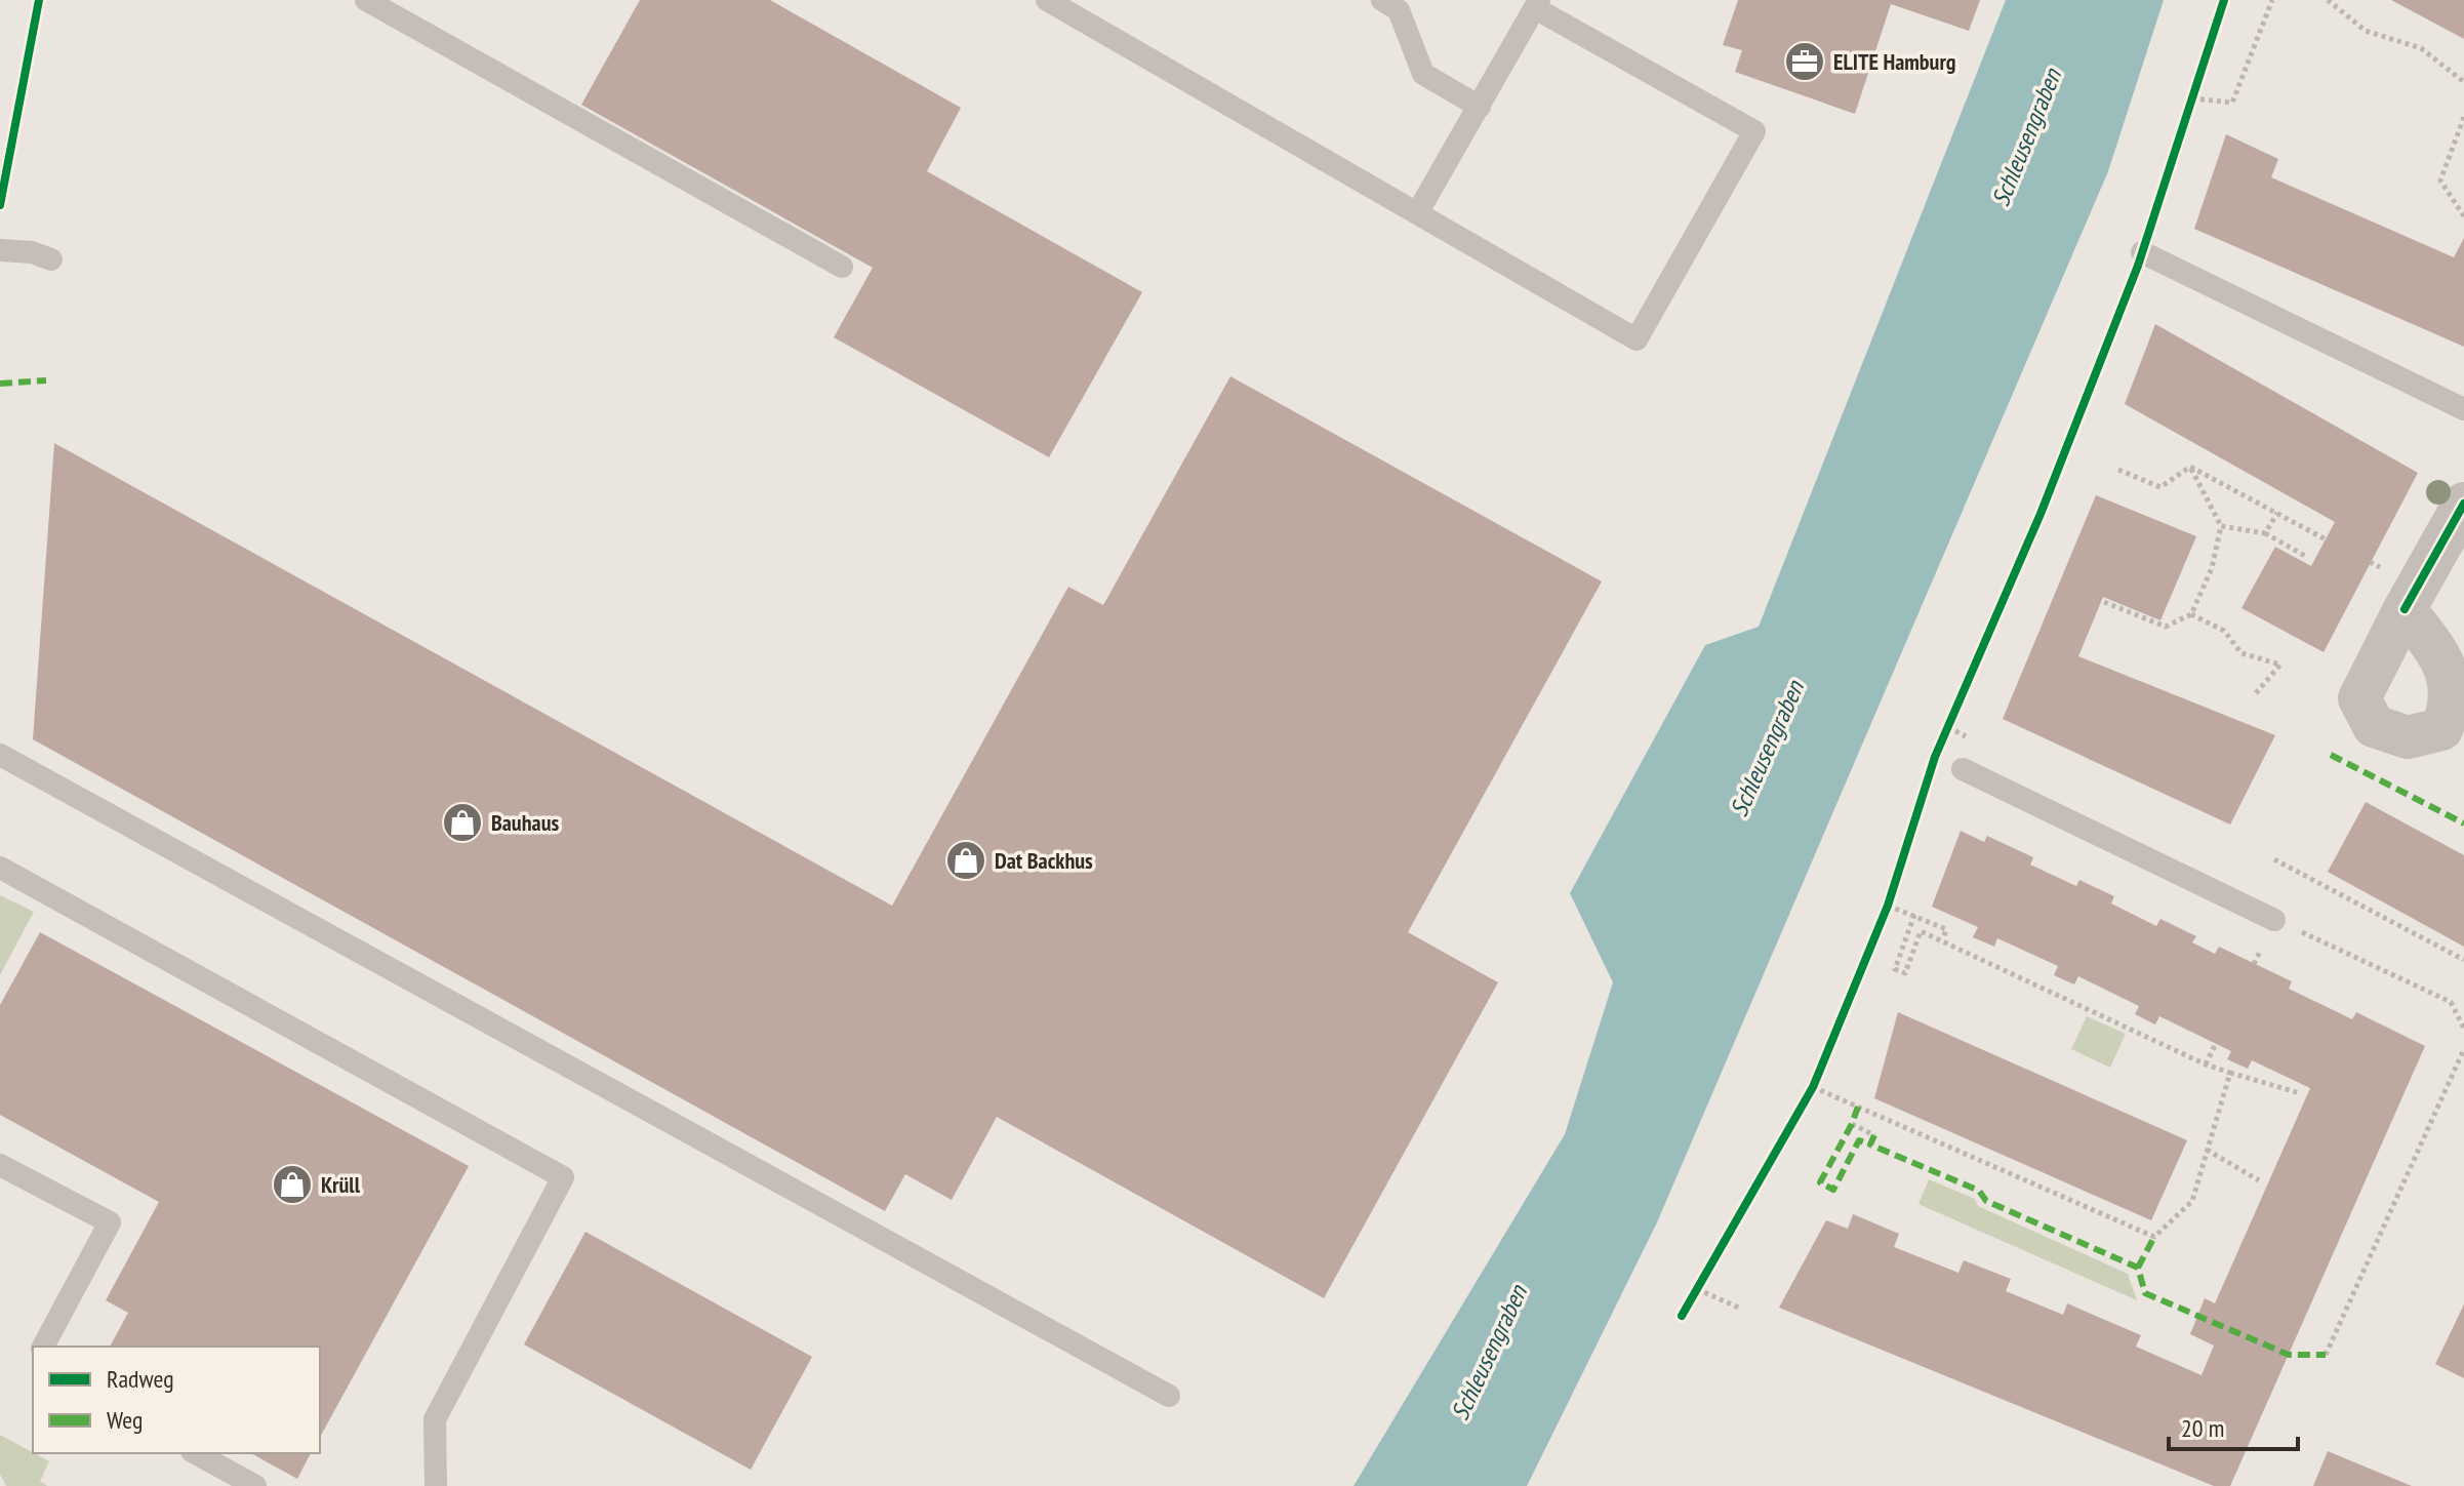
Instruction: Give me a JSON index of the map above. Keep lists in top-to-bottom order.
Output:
{
  "water": ["Schleusengraben"],
  "places": {
    "office": ["ELITE Hamburg"],
    "shop": ["Bauhaus", "Dat Backhus", "Krüll"]
  },
  "legend": ["Radweg", "Weg"],
  "scale_bar": "20 m"
}
